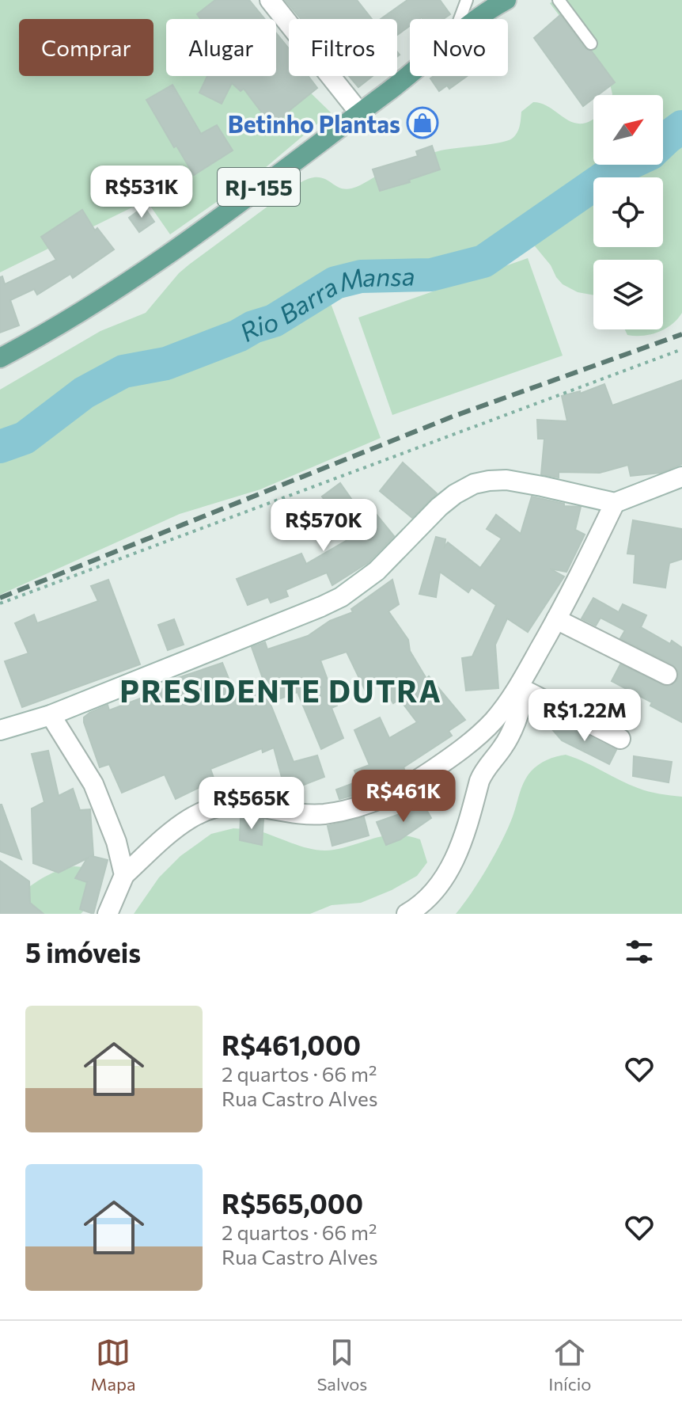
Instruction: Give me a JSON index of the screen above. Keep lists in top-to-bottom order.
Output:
{
  "streets": {
    "main road": ["RJ-155"]
  },
  "districts": ["PRESIDENTE DUTRA"],
  "water": ["Rio Barra Mansa"],
  "places": {
    "shop": ["Betinho Plantas"]
  },
  "north": "top right",
  "page": {
    "chip": [
      "Comprar",
      "Alugar",
      "Filtros",
      "Novo"
    ],
    "price": [
      "R$531K",
      "R$570K",
      "R$1.22M",
      "R$461K",
      "R$565K"
    ],
    "heading": "5 imóveis",
    "list": [
      {
        "name": "R$461,000",
        "note": "2 quartos · 66 m² · Rua Castro Alves"
      },
      {
        "name": "R$565,000",
        "note": "2 quartos · 66 m² · Rua Castro Alves"
      }
    ],
    "tabs": ["Mapa", "Salvos", "Início"]
  }
}
